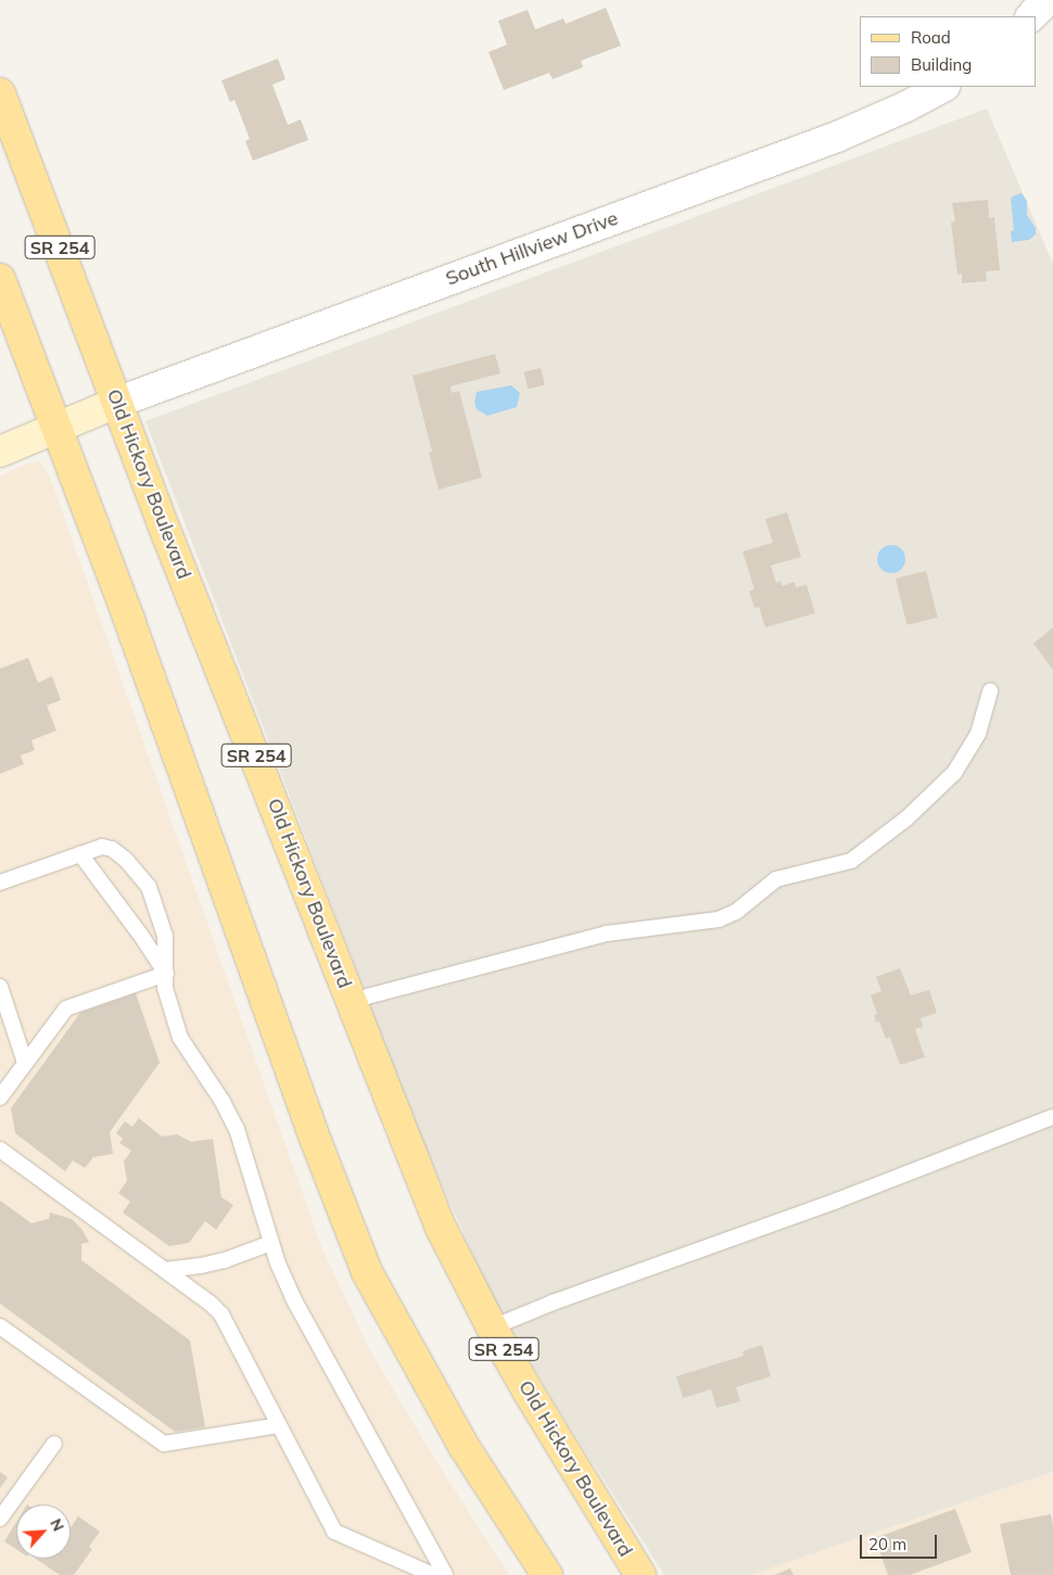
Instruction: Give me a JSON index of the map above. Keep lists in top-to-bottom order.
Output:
{
  "streets": {
    "main road": ["SR 254", "Old Hickory Boulevard"],
    "street": ["South Hillview Drive"]
  },
  "crossings": [
    ["South Hillview Drive", "Old Hickory Boulevard"]
  ],
  "legend": ["Road", "Building"],
  "scale_bar": "20 m",
  "north": "top right"
}
